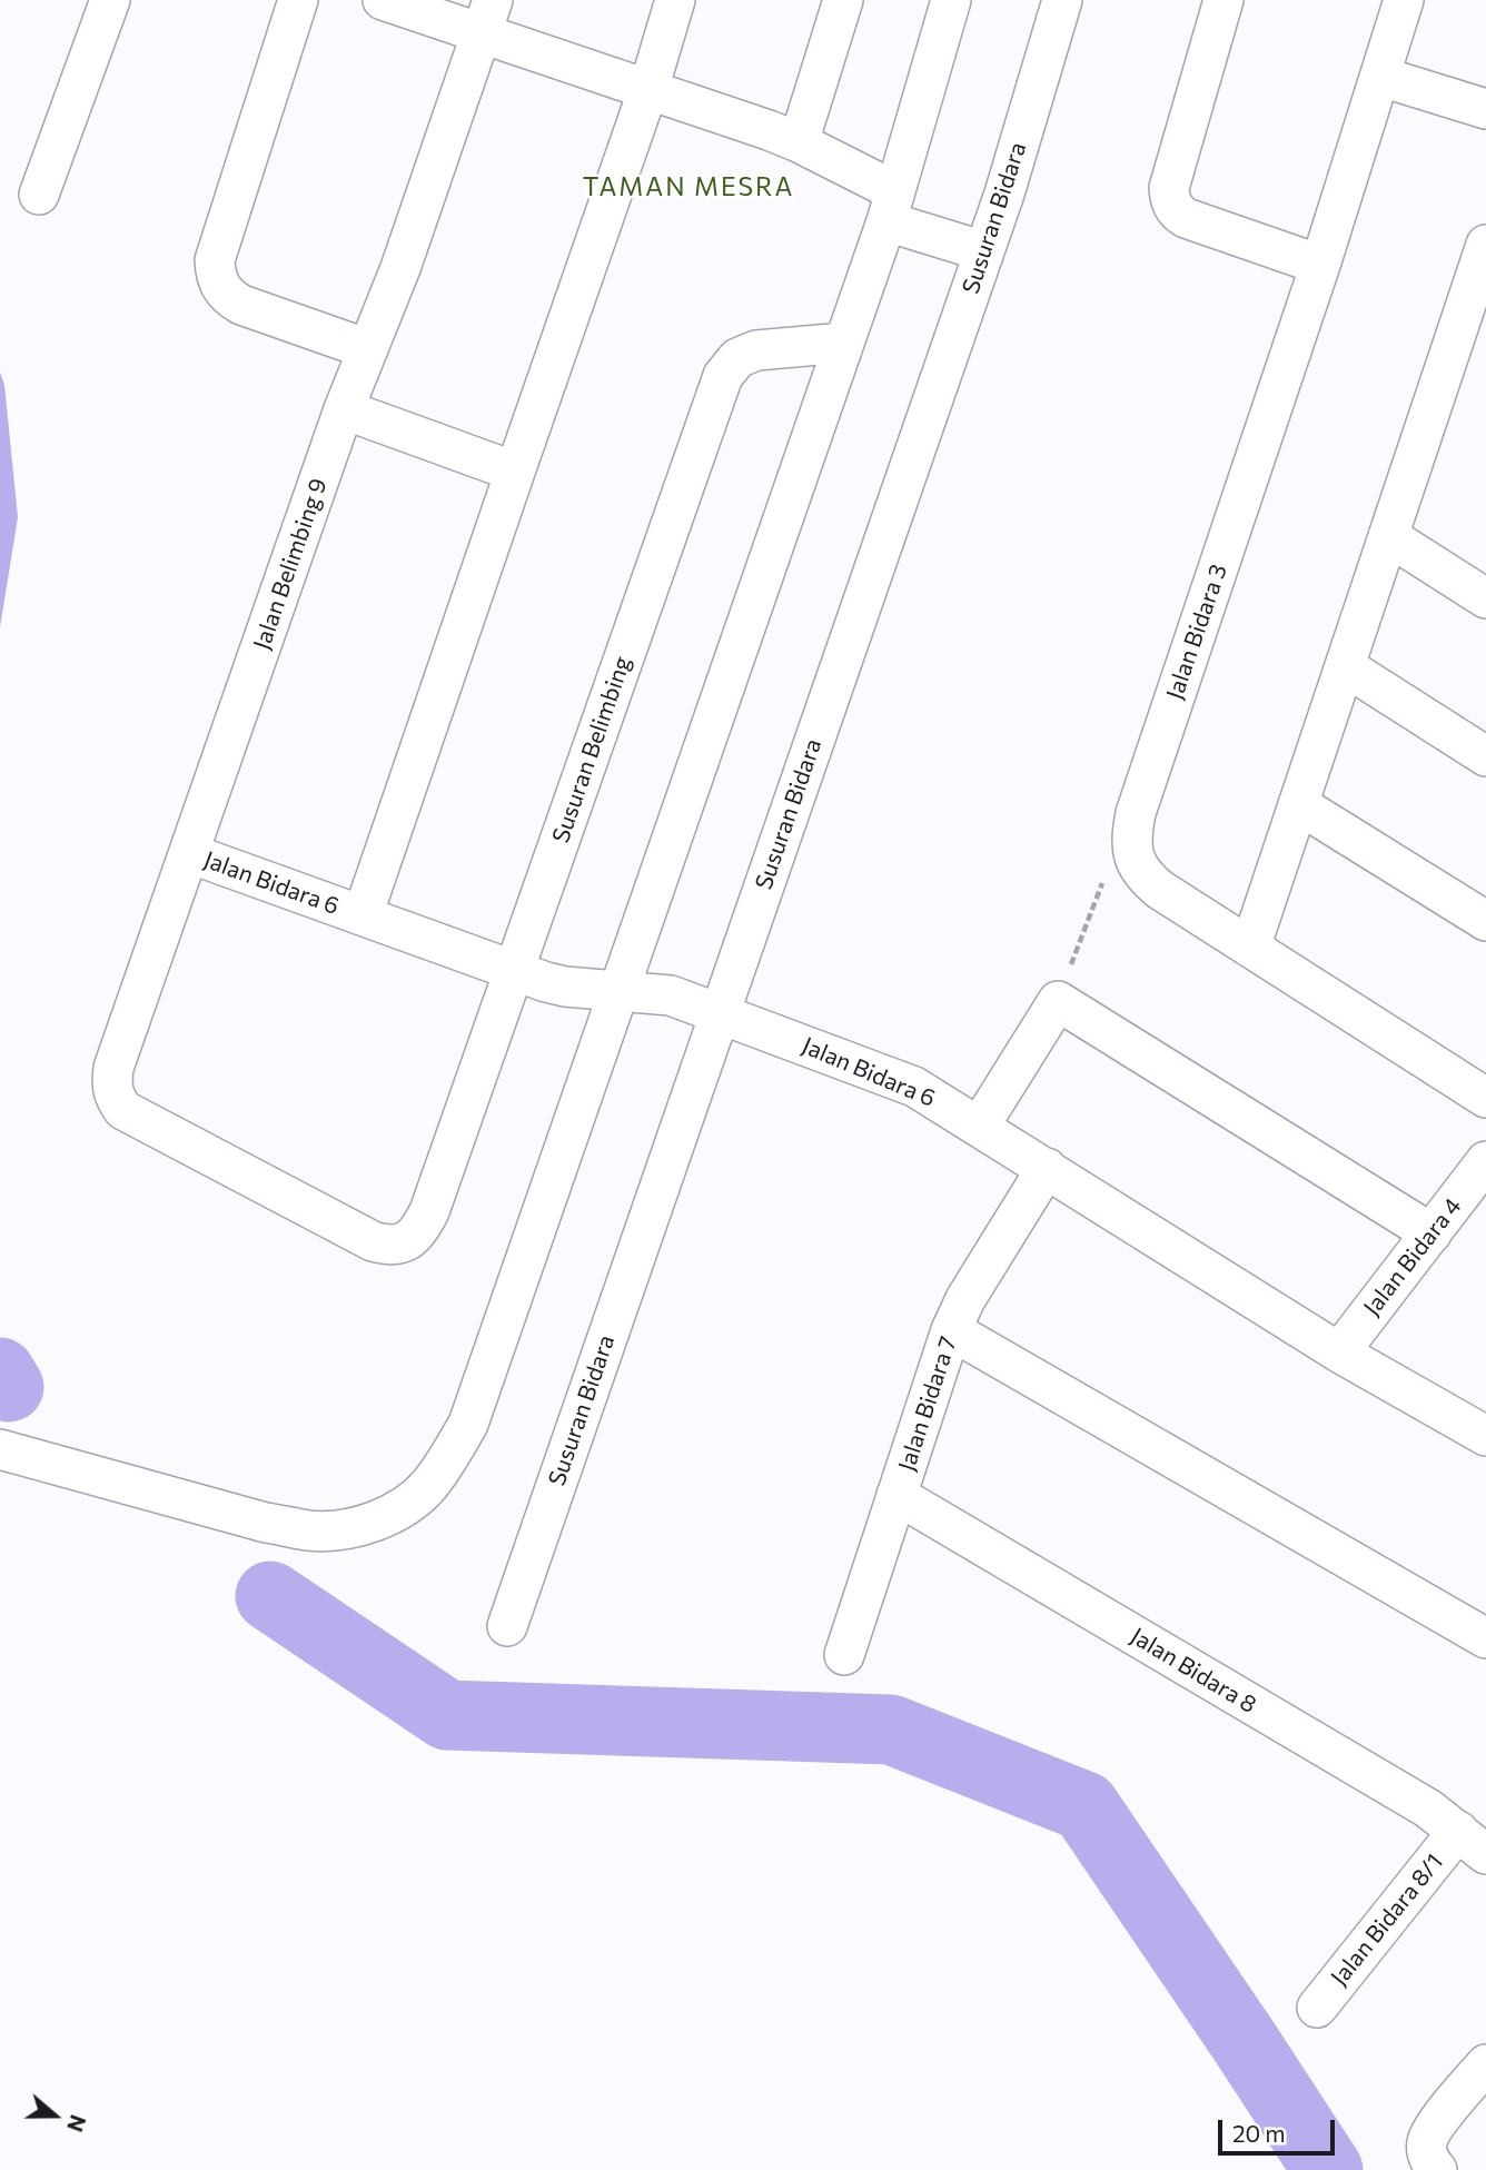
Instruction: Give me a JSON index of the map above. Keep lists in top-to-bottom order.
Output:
{
  "streets": {
    "street": [
      "Susuran Bidara",
      "Jalan Belimbing 9",
      "Jalan Bidara 3",
      "Susuran Belimbing",
      "Jalan Bidara 6",
      "Jalan Bidara 4",
      "Jalan Bidara 7",
      "Jalan Bidara 8",
      "Jalan Bidara 8/1"
    ]
  },
  "crossings": [
    ["Susuran Bidara", "Jalan Bidara 6"],
    ["Jalan Belimbing 9", "Susuran Belimbing"],
    ["Jalan Belimbing 9", "Jalan Bidara 6"],
    ["Susuran Belimbing", "Jalan Bidara 6"],
    ["Jalan Bidara 6", "Jalan Bidara 4"],
    ["Jalan Bidara 6", "Jalan Bidara 7"],
    ["Jalan Bidara 7", "Jalan Bidara 8"],
    ["Jalan Bidara 8", "Jalan Bidara 8/1"]
  ],
  "districts": ["TAMAN MESRA"],
  "scale_bar": "20 m",
  "north": "right"
}
